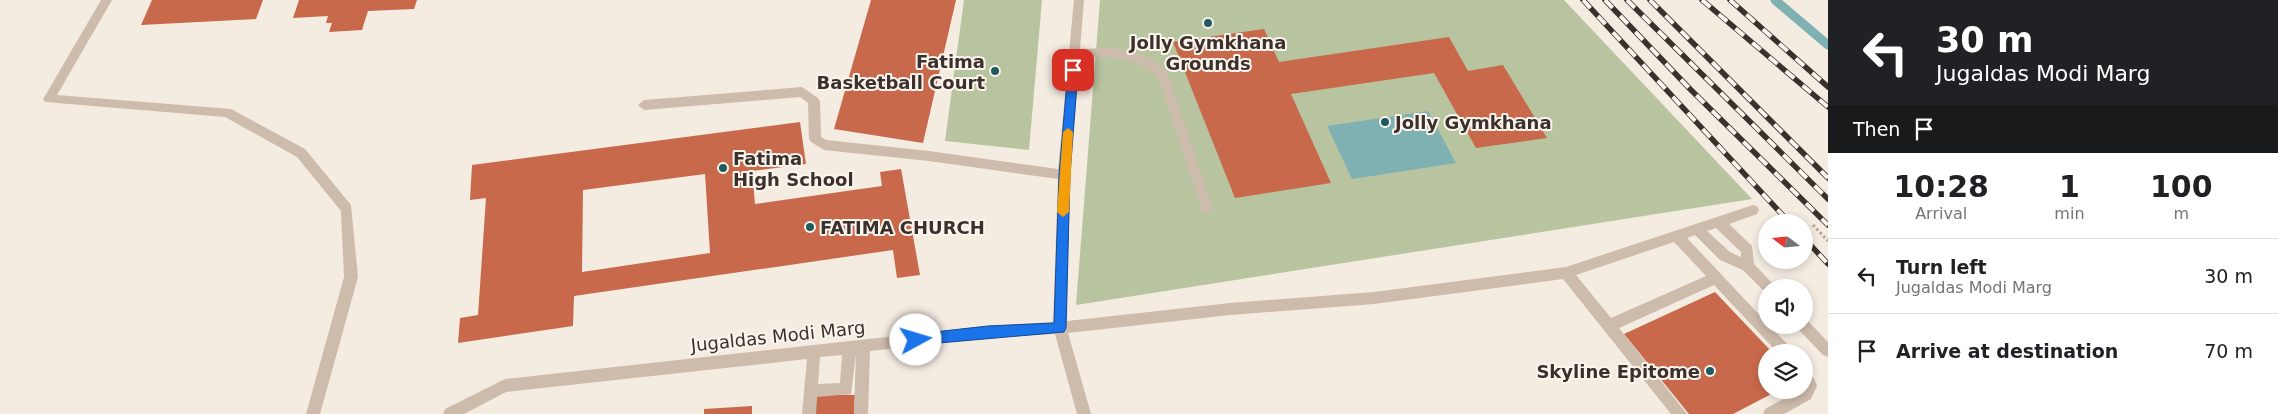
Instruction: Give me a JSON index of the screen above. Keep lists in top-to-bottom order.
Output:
{
  "streets": {
    "street": ["Jugaldas Modi Marg"]
  },
  "places": [
    "Jolly Gymkhana Grounds",
    "Fatima Basketball Court",
    "Jolly Gymkhana",
    "Fatima High School",
    "FATIMA CHURCH",
    "Skyline Epitome"
  ],
  "north": "left",
  "page": {
    "turn": ["30 m", "Jugaldas Modi Marg"],
    "then": "Then",
    "eta": [
      "10:28",
      "Arrival",
      "1",
      "min",
      "100",
      "m"
    ],
    "list": [
      {
        "name": "Turn left",
        "note": "Jugaldas Modi Marg",
        "value": "30 m"
      },
      {
        "name": "Arrive at destination",
        "value": "70 m"
      }
    ]
  }
}
